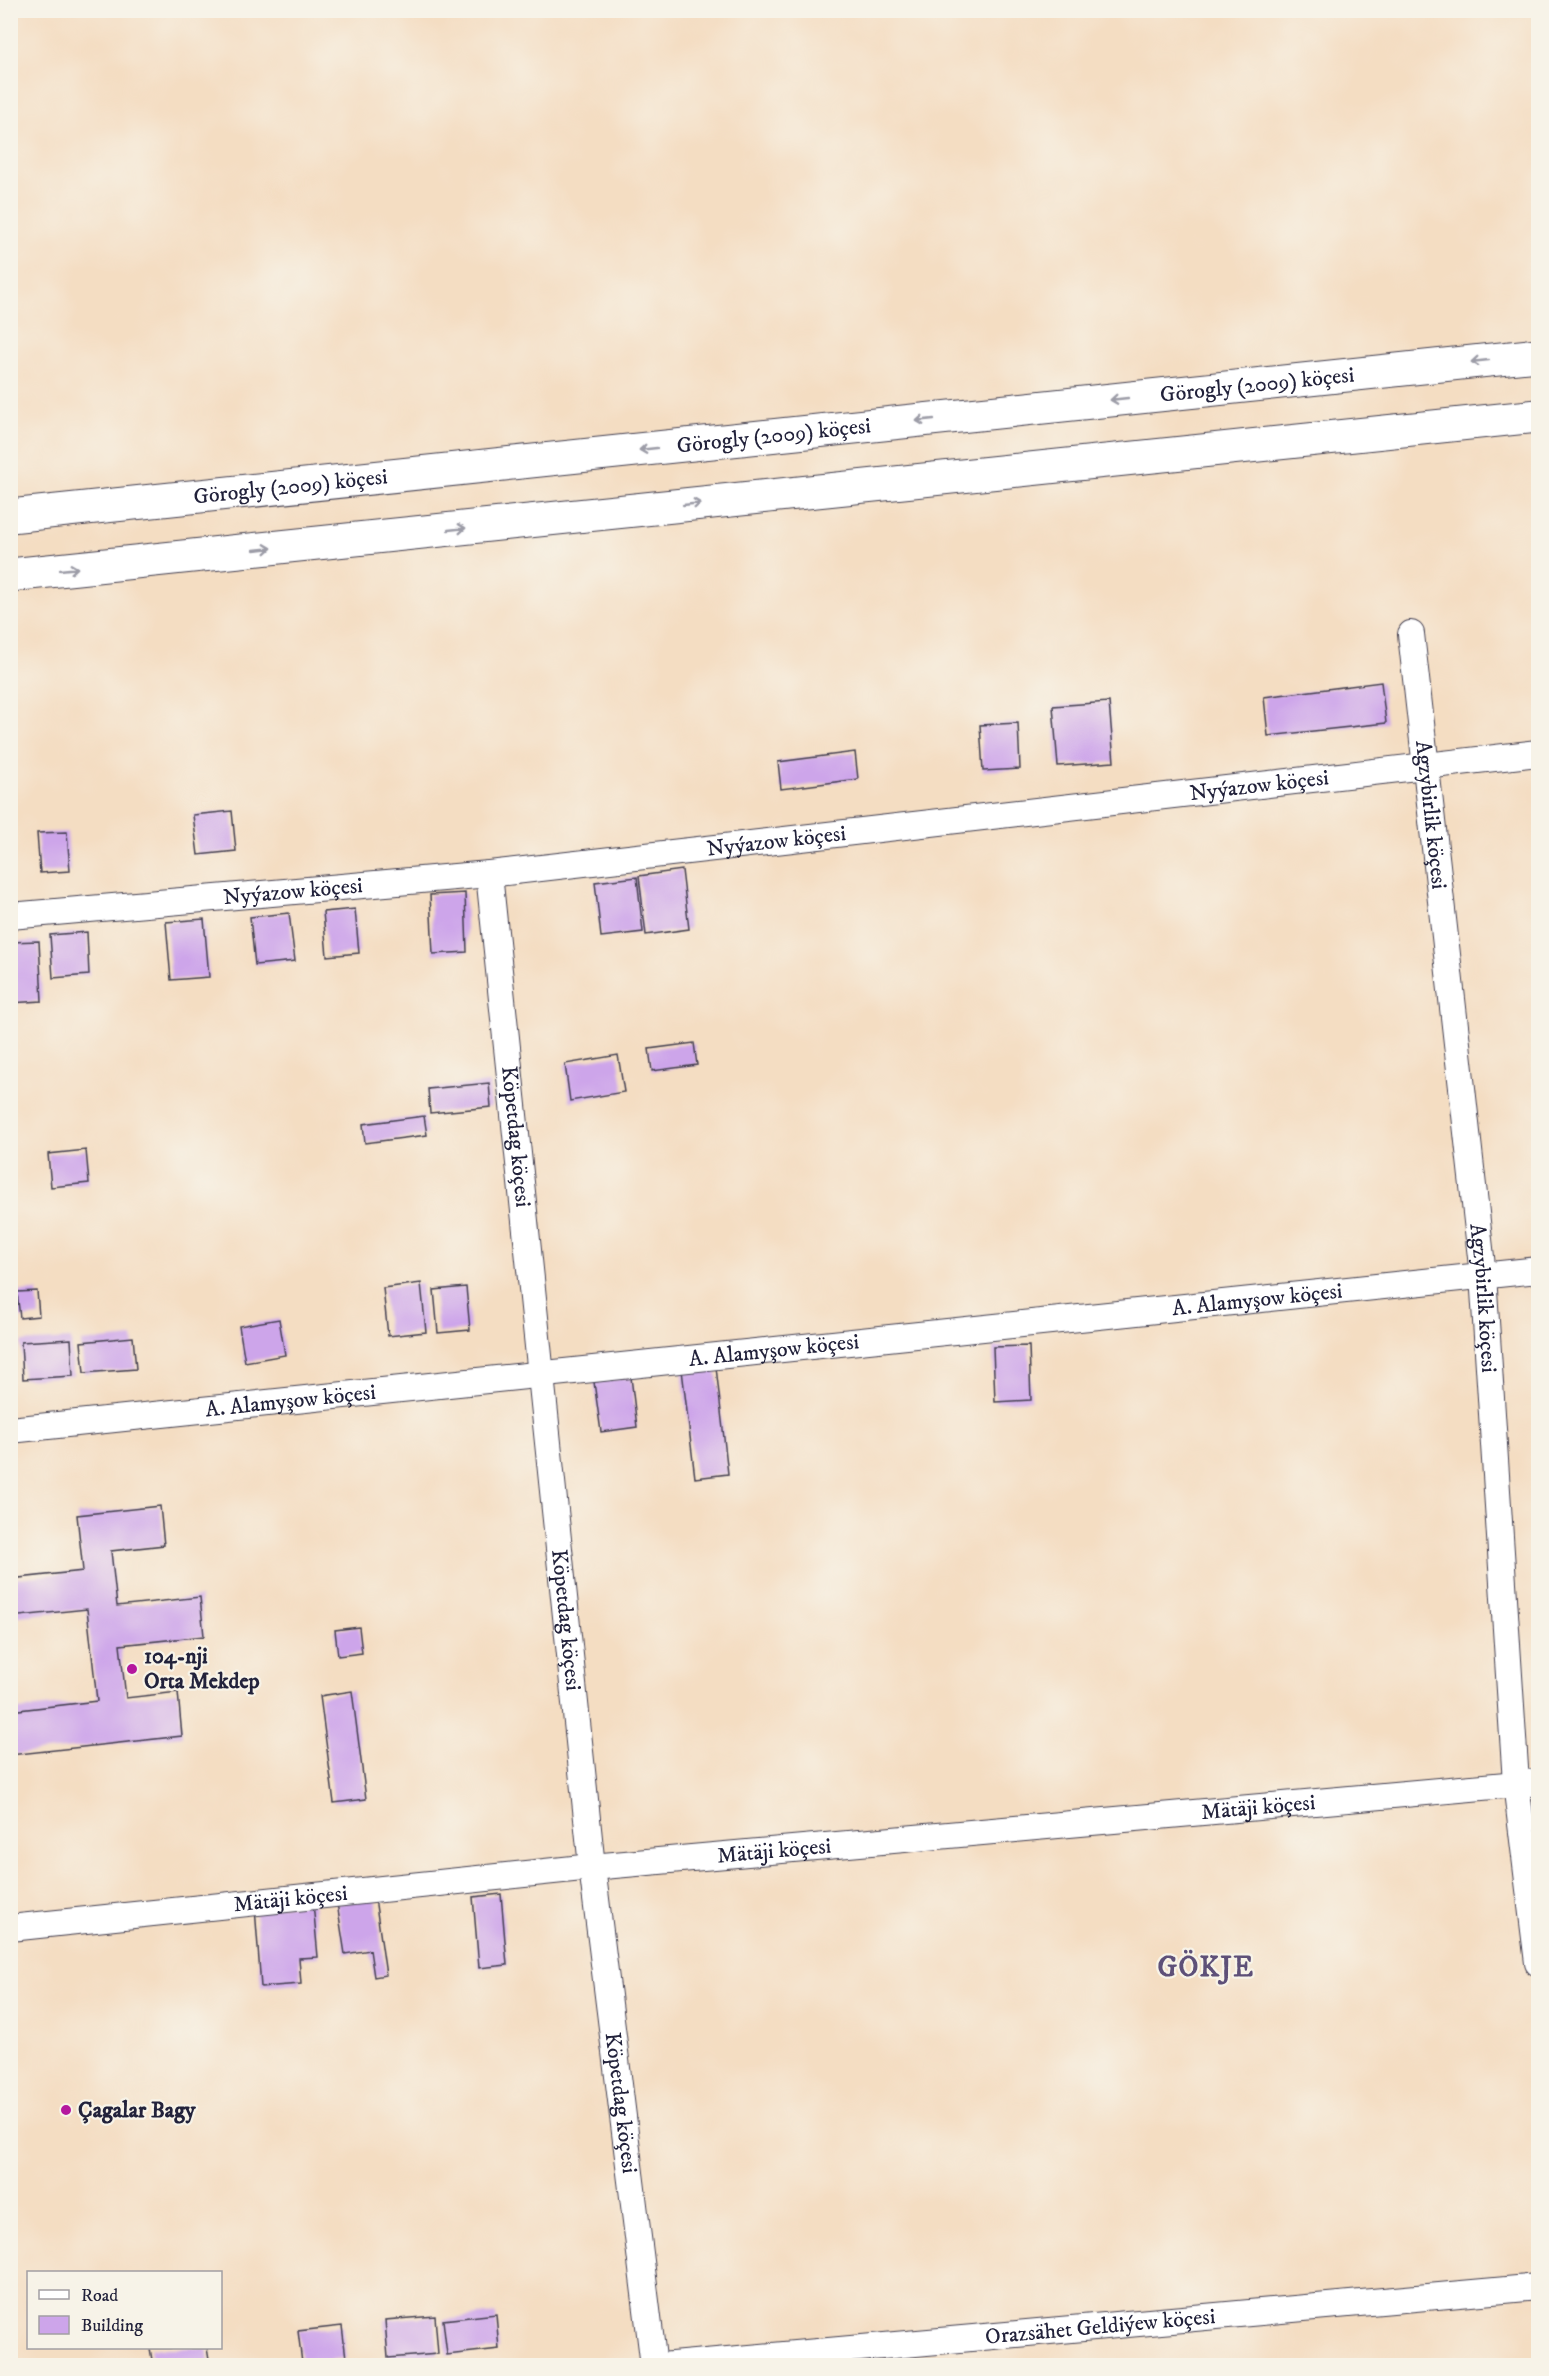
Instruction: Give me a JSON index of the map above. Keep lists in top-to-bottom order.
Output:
{
  "streets": {
    "main road": ["Görogly (2009) köçesi"],
    "street": [
      "Nyýazow köçesi",
      "Agzybirlik köçesi",
      "Köpetdag köçesi",
      "A. Alamyşow köçesi",
      "Mätäji köçesi",
      "Orazsähet Geldiýew köçesi"
    ]
  },
  "crossings": [
    ["Nyýazow köçesi", "Agzybirlik köçesi"],
    ["Nyýazow köçesi", "Köpetdag köçesi"],
    ["Agzybirlik köçesi", "A. Alamyşow köçesi"],
    ["Agzybirlik köçesi", "Mätäji köçesi"],
    ["Köpetdag köçesi", "A. Alamyşow köçesi"],
    ["Köpetdag köçesi", "Mätäji köçesi"]
  ],
  "districts": ["GÖKJE"],
  "places": ["104-nji Orta Mekdep", "Çagalar Bagy"],
  "legend": ["Road", "Building"]
}
